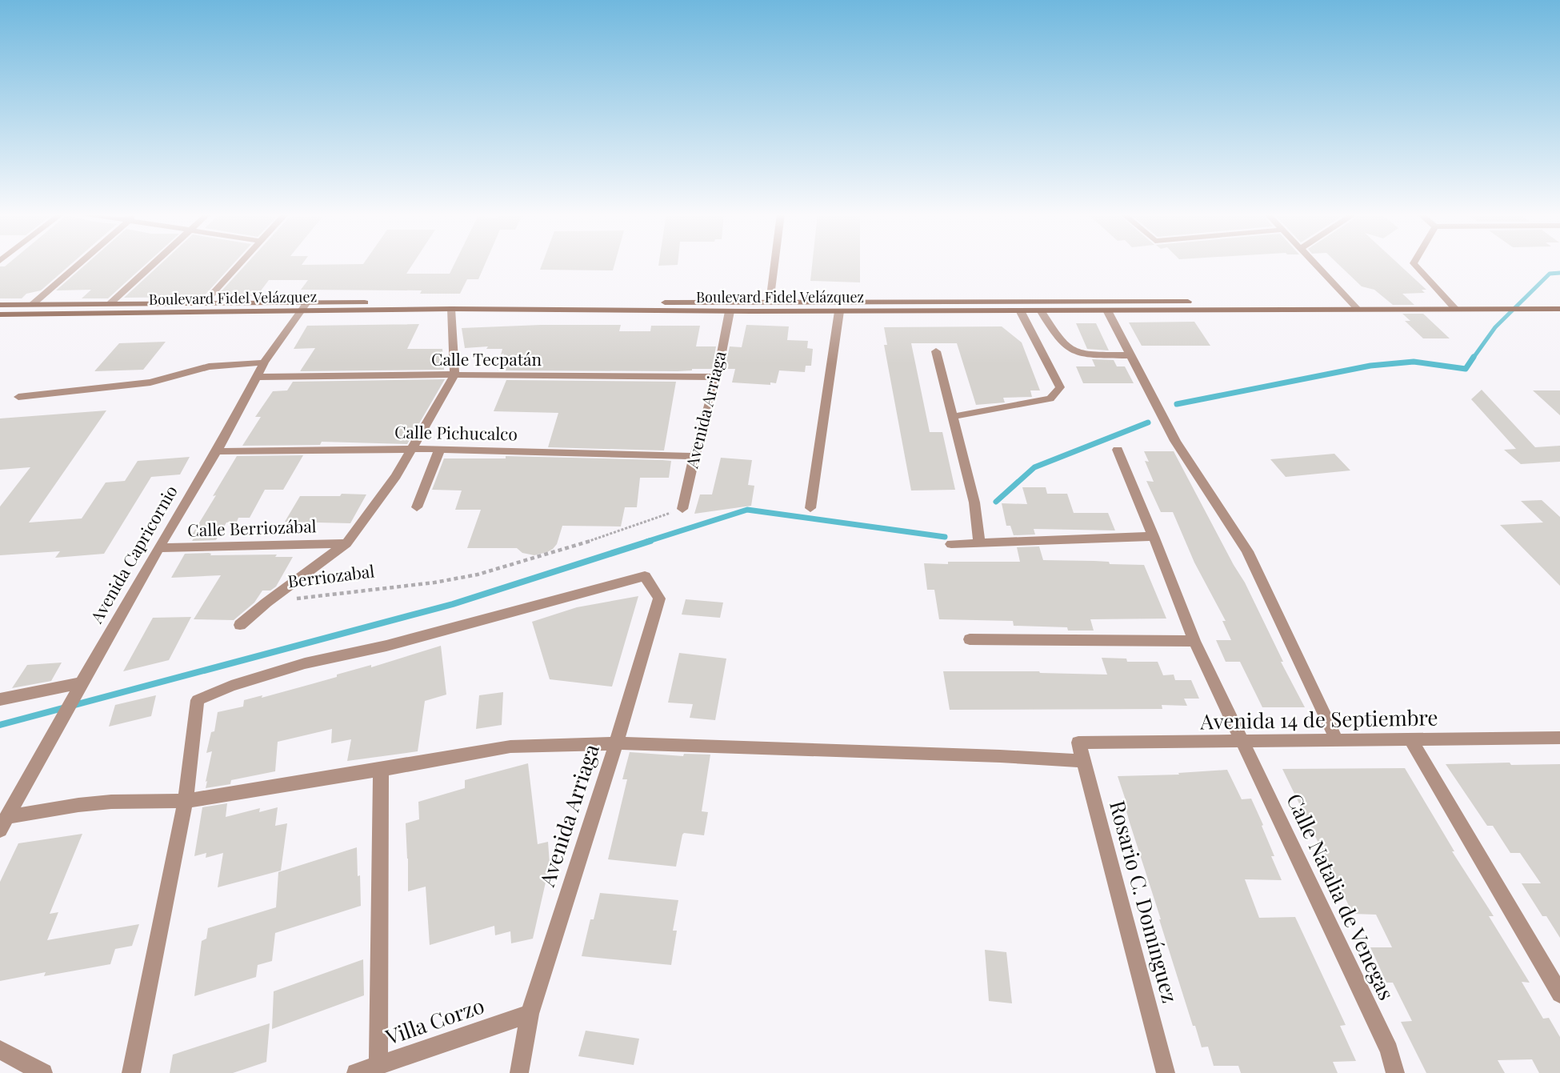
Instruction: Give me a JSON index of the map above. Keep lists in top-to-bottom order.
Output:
{
  "streets": {
    "main road": ["Boulevard Fidel Velázquez"],
    "street": [
      "Calle Tecpatán",
      "Avenida Arriaga",
      "Calle Pichucalco",
      "Calle Berriozábal",
      "Avenida Capricornio",
      "Berriozabal",
      "Avenida 14 de Septiembre",
      "Calle Natalia de Venegas",
      "Rosario C. Domínguez",
      "Villa Corzo"
    ]
  },
  "crossings": [
    ["Boulevard Fidel Velázquez", "Avenida Arriaga"],
    ["Boulevard Fidel Velázquez", "Avenida Capricornio"],
    ["Calle Tecpatán", "Avenida Arriaga"],
    ["Calle Tecpatán", "Avenida Capricornio"],
    ["Avenida Arriaga", "Calle Pichucalco"],
    ["Avenida Arriaga", "Berriozabal"],
    ["Avenida Arriaga", "Villa Corzo"],
    ["Calle Pichucalco", "Avenida Capricornio"],
    ["Calle Berriozábal", "Avenida Capricornio"],
    ["Avenida 14 de Septiembre", "Calle Natalia de Venegas"],
    ["Avenida 14 de Septiembre", "Rosario C. Domínguez"]
  ]
}
